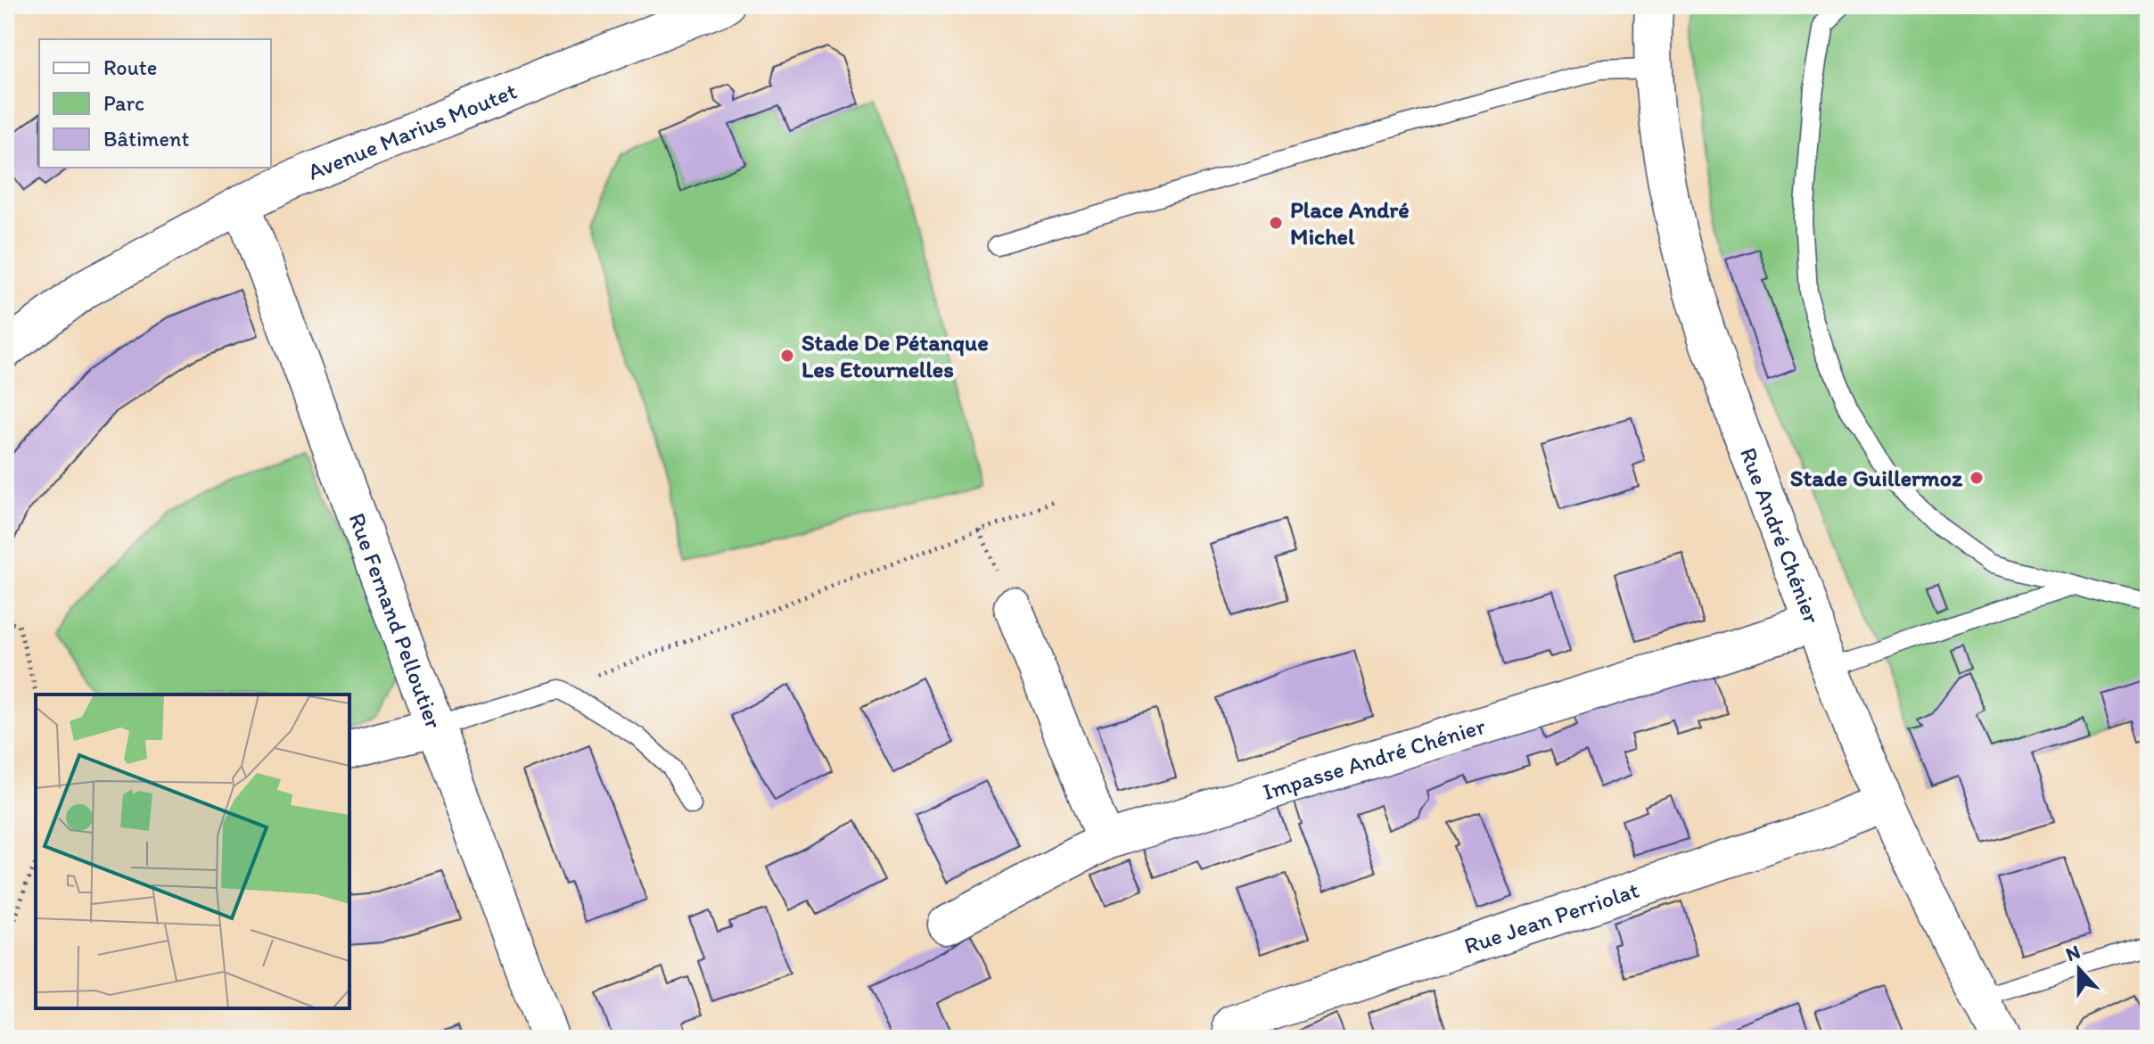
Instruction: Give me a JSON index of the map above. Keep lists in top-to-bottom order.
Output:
{
  "streets": {
    "street": [
      "Avenue Marius Moutet",
      "Rue André Chénier",
      "Rue Fernand Pelloutier",
      "Impasse André Chénier",
      "Rue Jean Perriolat"
    ]
  },
  "crossings": [
    ["Avenue Marius Moutet", "Rue Fernand Pelloutier"],
    ["Rue André Chénier", "Impasse André Chénier"],
    ["Rue André Chénier", "Rue Jean Perriolat"]
  ],
  "places": ["Place André Michel", "Stade De Pétanque Les Etournelles", "Stade Guillermoz"],
  "legend": ["Route", "Parc", "Bâtiment"],
  "north": "top"
}
